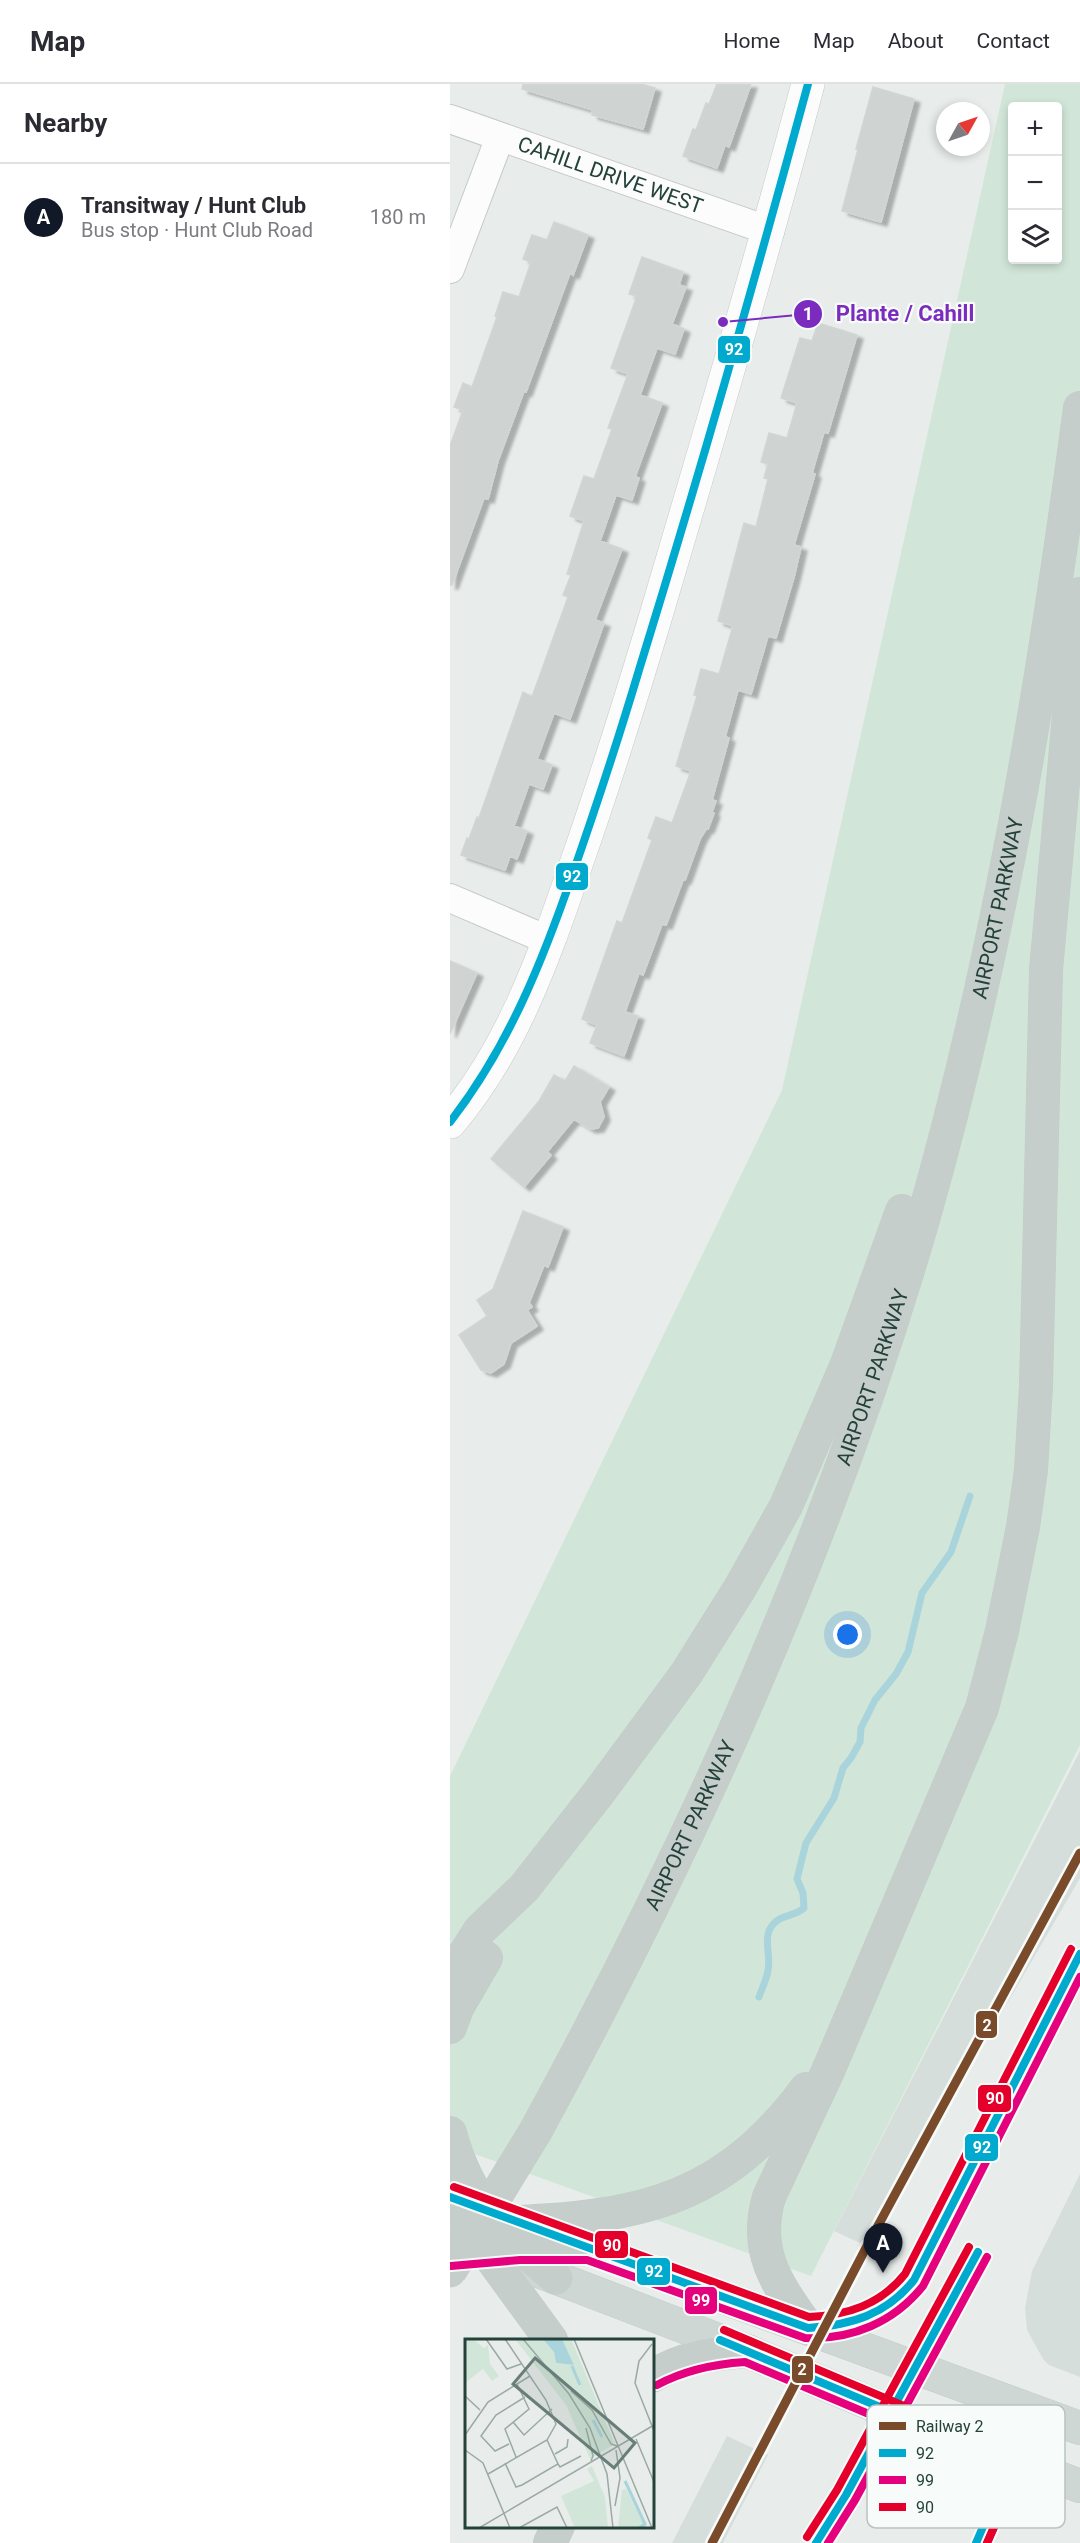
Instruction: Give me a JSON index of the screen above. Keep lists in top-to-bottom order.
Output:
{
  "streets": {
    "highway": ["AIRPORT PARKWAY"],
    "street": ["CAHILL DRIVE WEST"]
  },
  "places": ["Plante / Cahill"],
  "lines": [
    "transit line 92",
    "rail line 2",
    "transit line 90",
    "transit line 99"
  ],
  "legend": [
    "Railway 2",
    "92",
    "99",
    "90"
  ],
  "north": "top right",
  "page": {
    "header": "Map",
    "nav": [
      "Home",
      "Map",
      "About",
      "Contact"
    ],
    "heading": "Nearby",
    "map_buttons": ["+", "−"],
    "list": [
      {
        "mark": "A",
        "name": "Transitway / Hunt Club",
        "note": "Bus stop · Hunt Club Road",
        "value": "180 m"
      }
    ],
    "pins": "A"
  }
}
